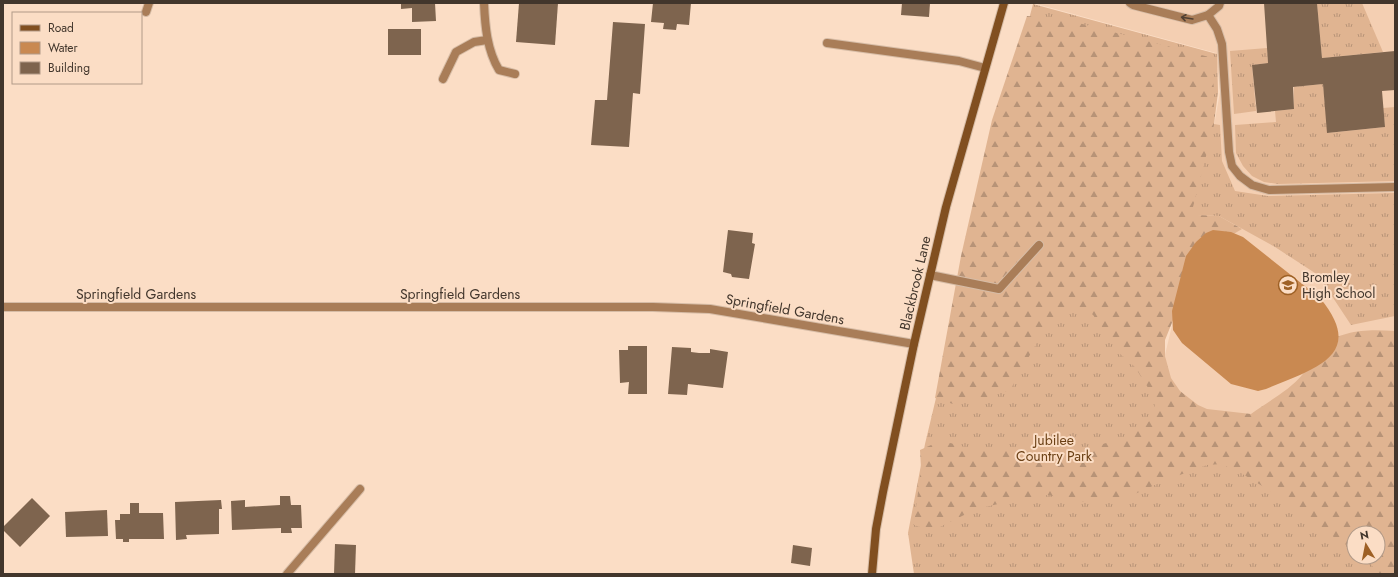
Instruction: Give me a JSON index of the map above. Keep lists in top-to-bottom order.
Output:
{
  "streets": {
    "street": ["Blackbrook Lane", "Springfield Gardens"]
  },
  "crossings": [
    ["Blackbrook Lane", "Springfield Gardens"]
  ],
  "parks": ["Jubilee Country Park"],
  "places": {
    "school or university": ["Bromley High School"]
  },
  "legend": ["Road", "Water", "Building"],
  "north": "top"
}
